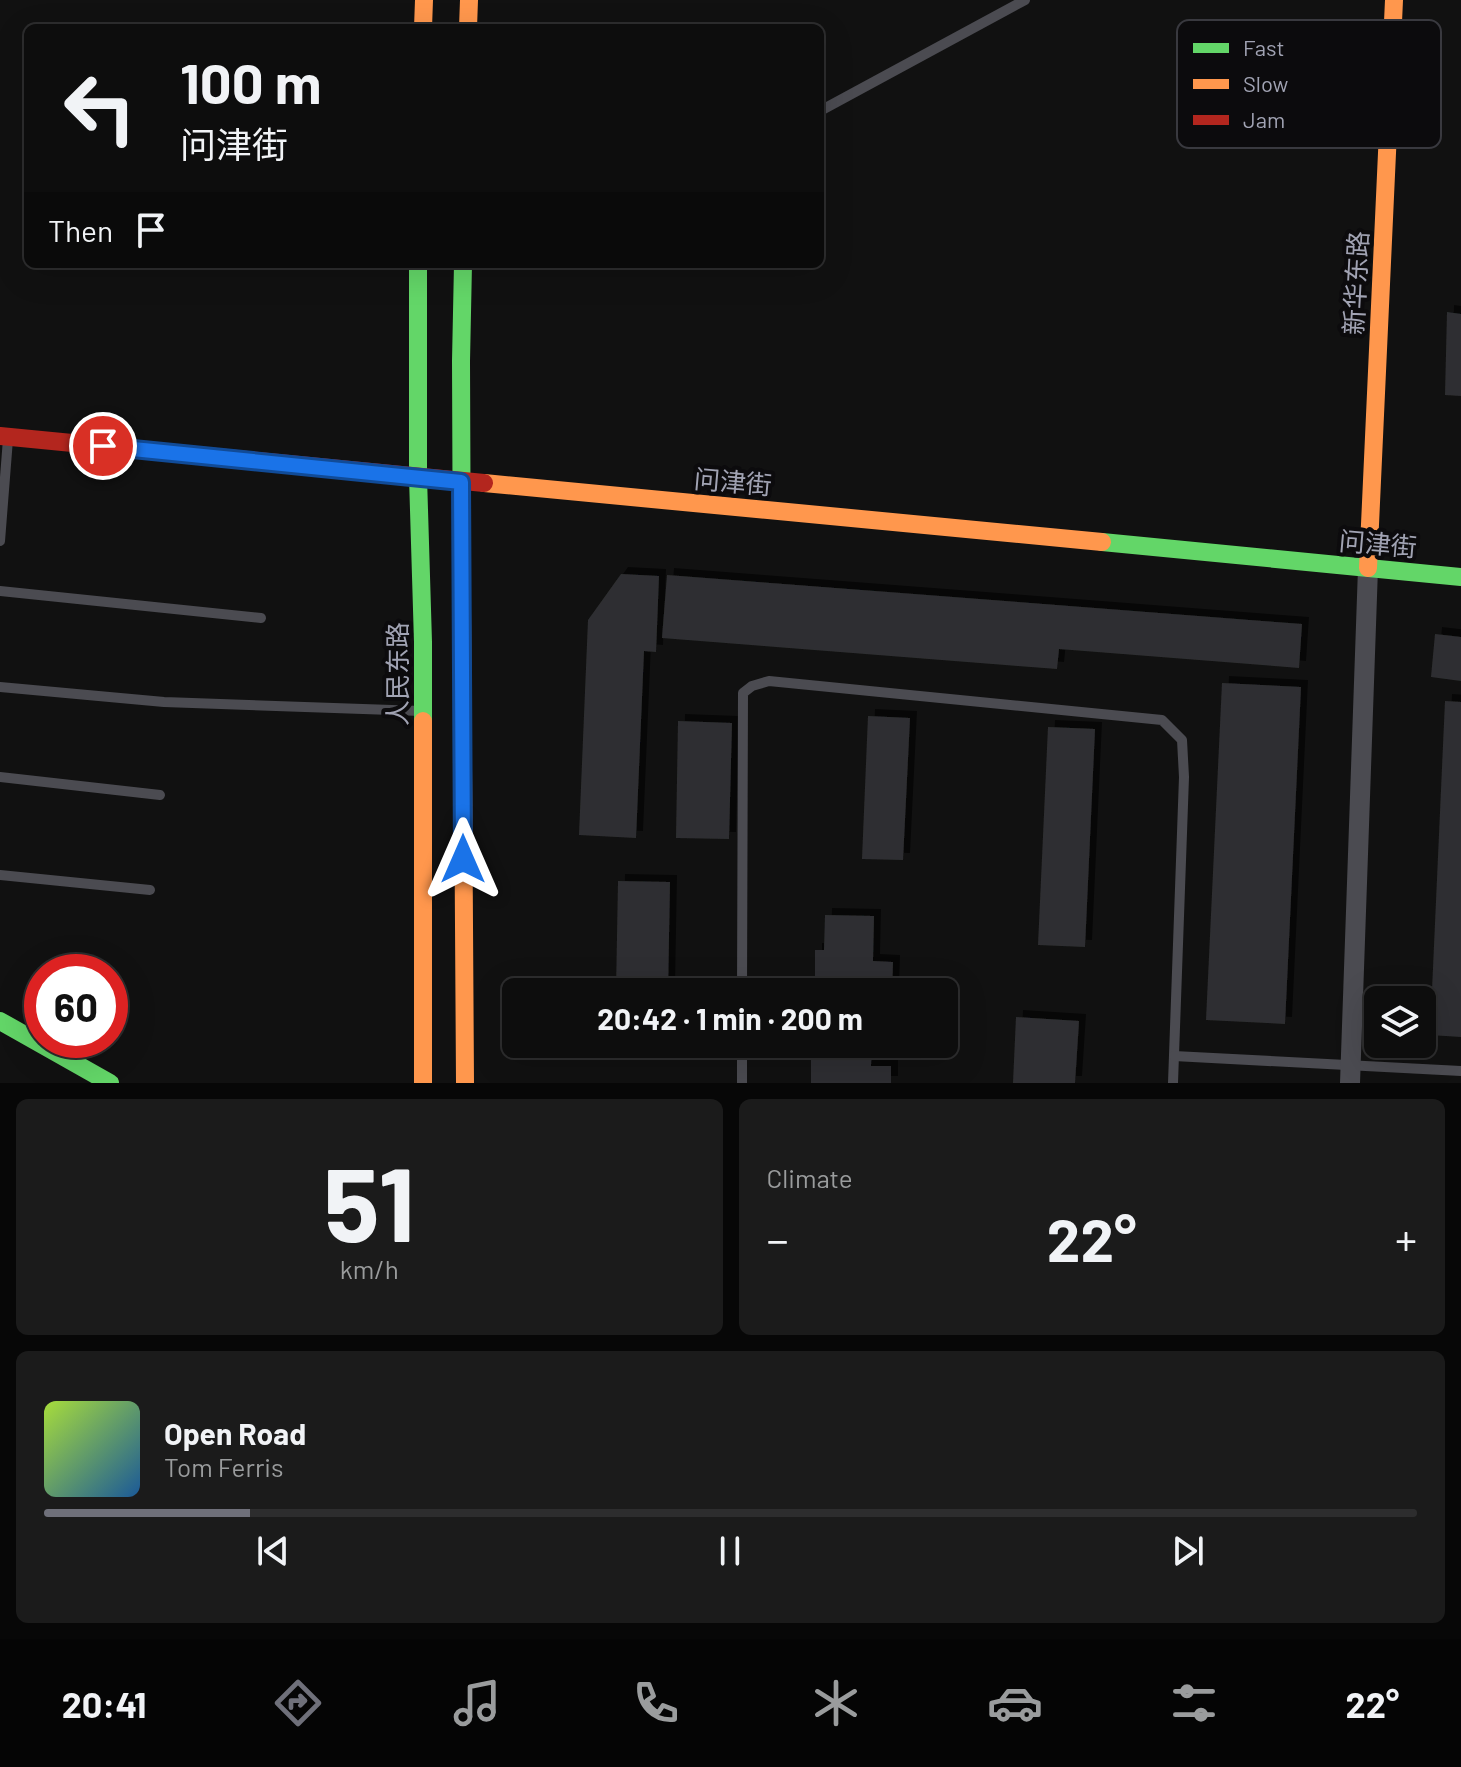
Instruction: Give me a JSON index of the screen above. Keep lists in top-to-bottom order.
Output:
{
  "streets": {
    "street": ["新华东路", "问津街", "人民东路"]
  },
  "crossings": [
    ["新华东路", "问津街"],
    ["问津街", "人民东路"]
  ],
  "legend": ["Fast", "Slow", "Jam"],
  "page": {
    "turn": ["100 m", "问津街"],
    "then": "Then",
    "limit": "60",
    "trip": "20:42 · 1 min · 200 m",
    "tile": [
      ["51", "km/h"],
      "Climate"
    ],
    "heat": ["−", "22°", "+"],
    "song": ["Open Road", "Tom Ferris"],
    "tabs": ["20:41", "22°"]
  }
}
